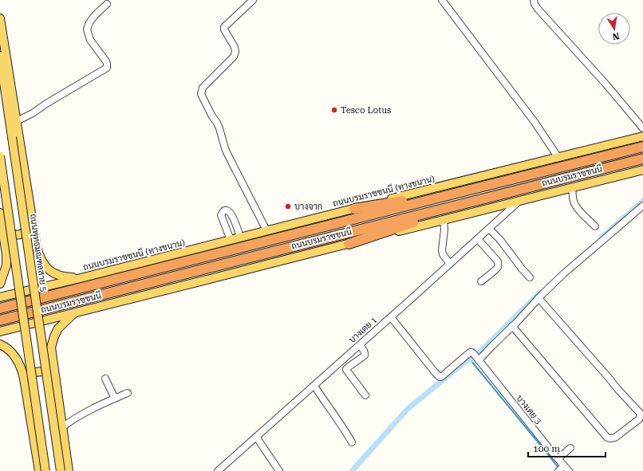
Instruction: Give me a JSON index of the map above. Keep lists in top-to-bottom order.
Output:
{
  "streets": {
    "highway": ["ถนนบรมราชชนนี"],
    "main road": ["ถนนบรมราชชนนี (ทางขนาน)", "ถนนพุทธมณฑลสาย 5"],
    "street": ["บางเตย 1", "บางเตย 3"]
  },
  "places": ["Tesco Lotus", "บางจาก"],
  "scale_bar": "100 m",
  "north": "bottom"
}
